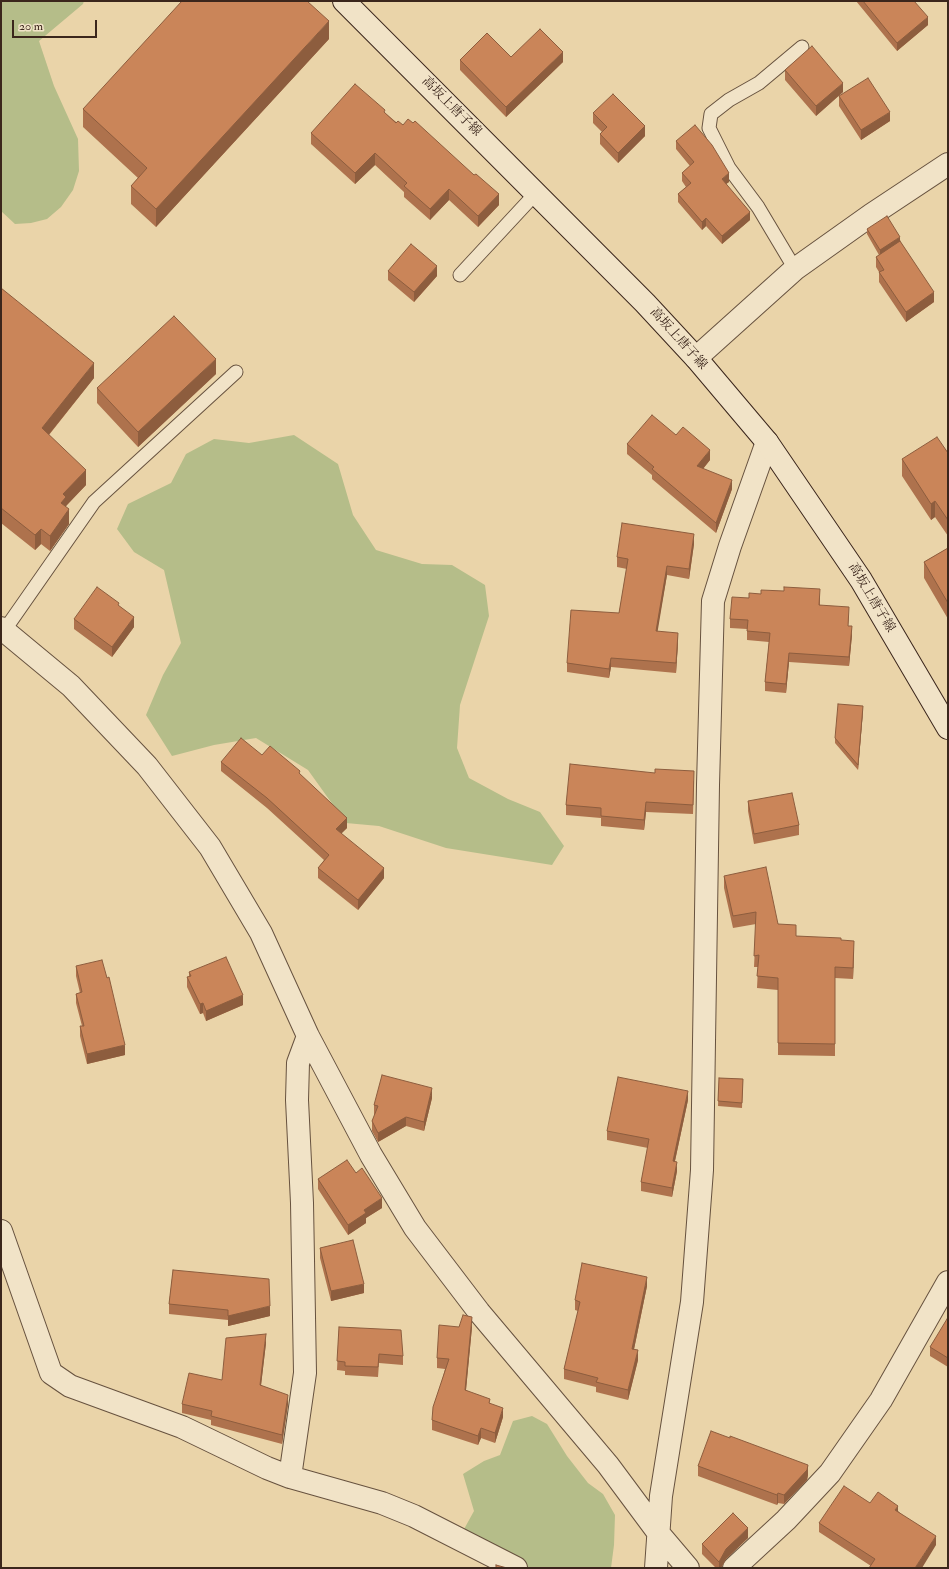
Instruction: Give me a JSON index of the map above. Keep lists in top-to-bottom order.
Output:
{
  "streets": {
    "street": ["高坂上唐子線"]
  },
  "scale_bar": "20 m"
}
